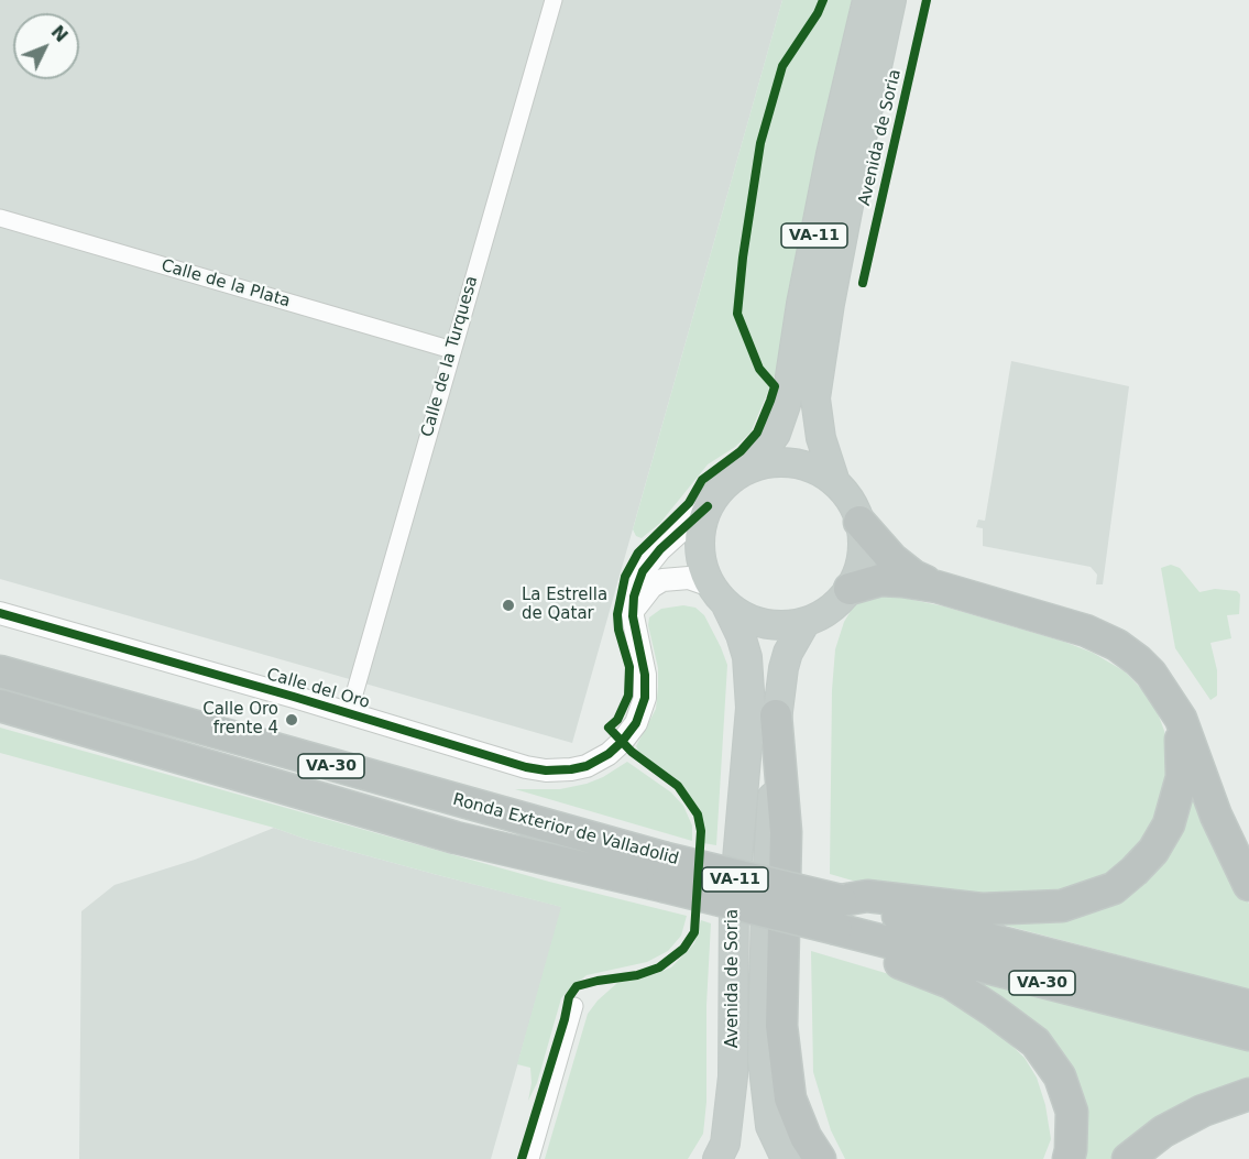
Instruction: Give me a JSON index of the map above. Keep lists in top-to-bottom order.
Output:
{
  "streets": {
    "highway": [
      "Avenida de Soria",
      "VA-11",
      "VA-30",
      "Ronda Exterior de Valladolid"
    ],
    "street": ["Calle de la Plata", "Calle de la Turquesa", "Calle del Oro"]
  },
  "crossings": [
    ["Avenida de Soria", "VA-11"],
    ["Avenida de Soria", "Calle del Oro"],
    ["VA-11", "Calle del Oro"],
    ["Calle de la Plata", "Calle de la Turquesa"],
    ["Calle de la Turquesa", "Calle del Oro"]
  ],
  "places": ["La Estrella de Qatar", "Calle Oro frente 4"],
  "north": "top right"
}
